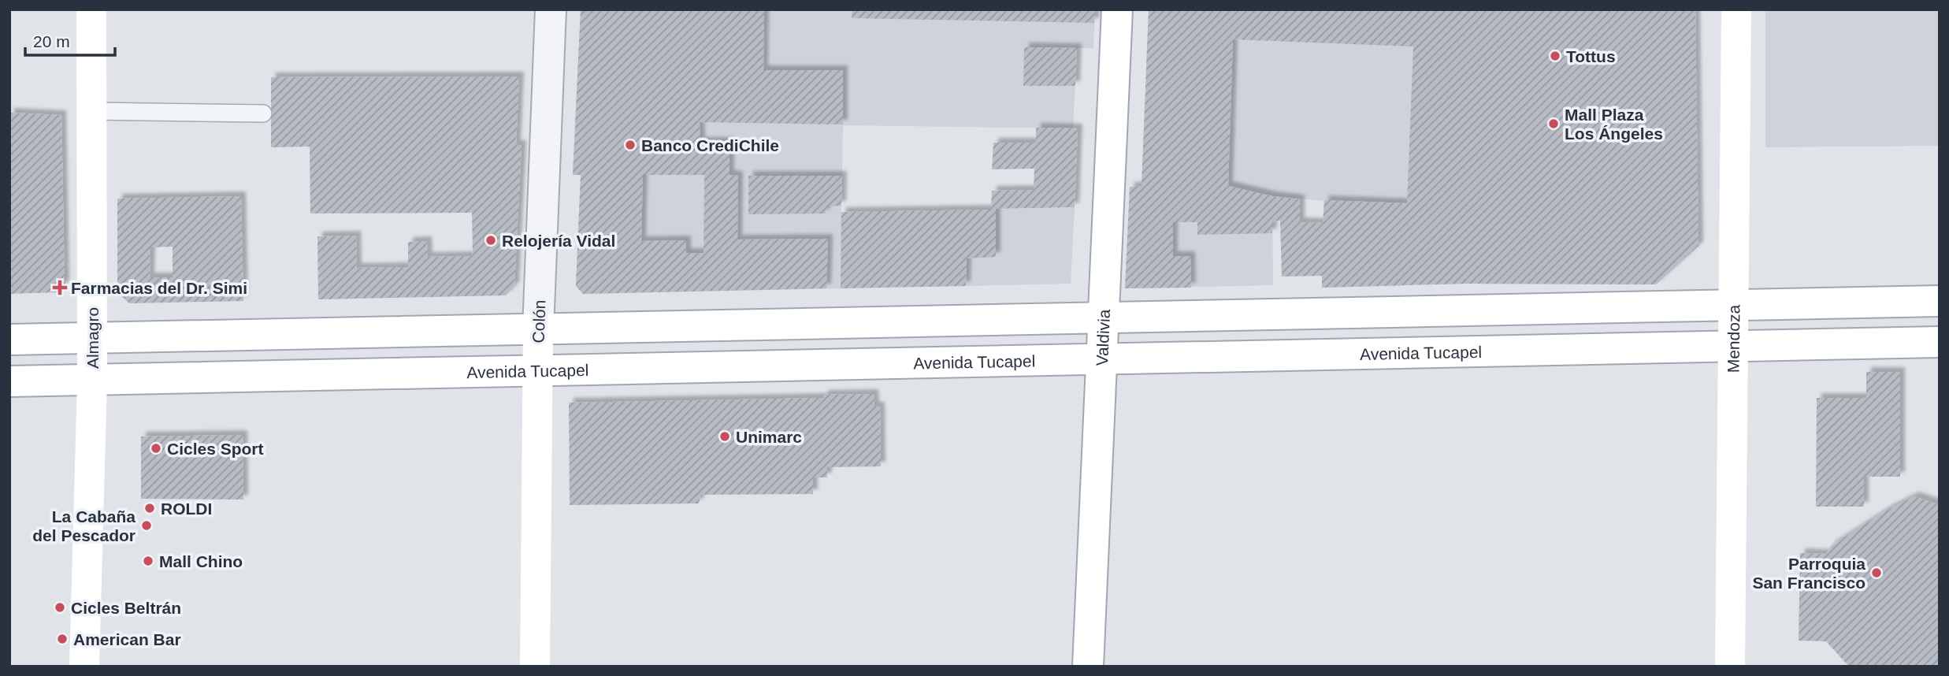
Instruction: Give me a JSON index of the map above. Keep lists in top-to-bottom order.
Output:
{
  "streets": {
    "main road": [
      "Colón",
      "Almagro",
      "Valdivia",
      "Mendoza",
      "Avenida Tucapel"
    ]
  },
  "crossings": [
    ["Colón", "Avenida Tucapel"],
    ["Almagro", "Avenida Tucapel"],
    ["Valdivia", "Avenida Tucapel"],
    ["Mendoza", "Avenida Tucapel"]
  ],
  "places": {
    "other": [
      "Tottus",
      "Mall Plaza Los Ángeles",
      "Banco CrediChile",
      "Relojería Vidal",
      "Unimarc",
      "Cicles Sport",
      "ROLDI",
      "La Cabaña del Pescador",
      "Mall Chino",
      "Parroquia San Francisco",
      "Cicles Beltrán",
      "American Bar"
    ],
    "health": ["Farmacias del Dr. Simi"]
  },
  "scale_bar": "20 m"
}
